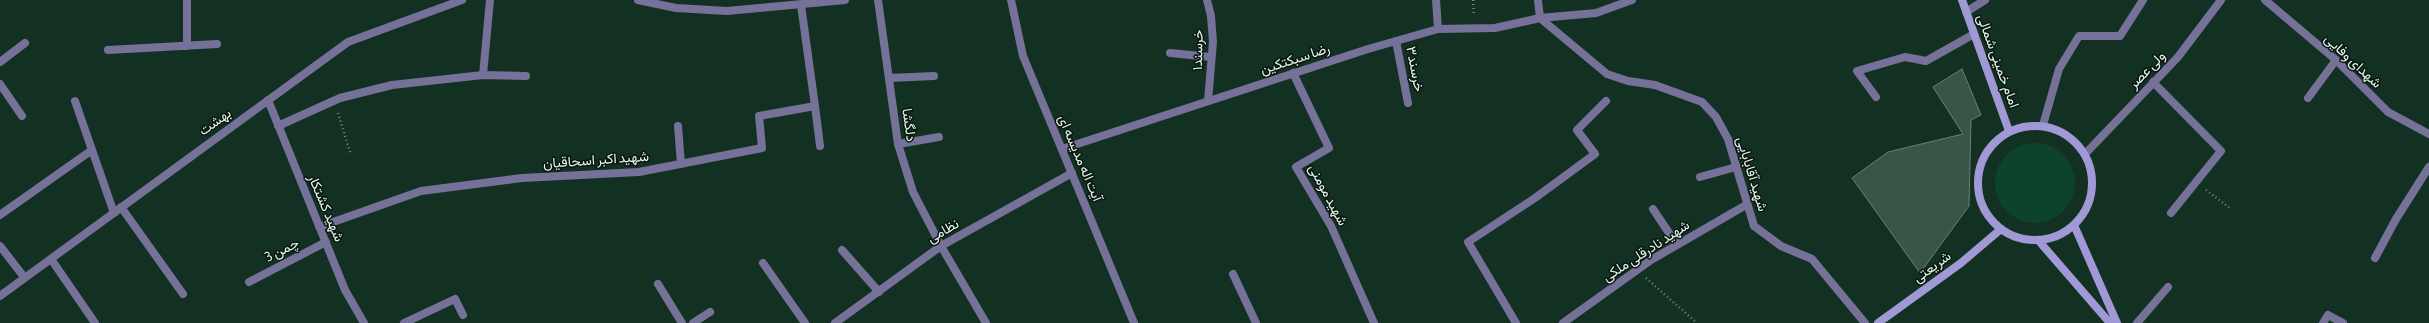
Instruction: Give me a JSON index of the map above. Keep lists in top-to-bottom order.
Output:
{
  "streets": {
    "main road": ["امام خمینی شمالی", "شریعتی"],
    "street": [
      "خرسند۱",
      "رضا سبکتکین",
      "شهدای وفایی",
      "خرسند۳",
      "ولی عصر",
      "بهشت",
      "دلگشا",
      "آیت اله مدیسه ای",
      "شهید اکبر اسحاقیان",
      "شهید آقابابایی",
      "شهید مومنی",
      "شهید کشتکار",
      "نظامی",
      "چمن 3",
      "شهید نادرقلی ملکی"
    ]
  },
  "crossings": [
    ["خرسند۱", "رضا سبکتکین"],
    ["رضا سبکتکین", "خرسند۳"],
    ["رضا سبکتکین", "آیت اله مدیسه ای"],
    ["رضا سبکتکین", "شهید آقابابایی"],
    ["رضا سبکتکین", "شهید مومنی"],
    ["امام خمینی شمالی", "ولی عصر"],
    ["امام خمینی شمالی", "شریعتی"],
    ["ولی عصر", "شریعتی"],
    ["بهشت", "شهید کشتکار"],
    ["دلگشا", "نظامی"],
    ["آیت اله مدیسه ای", "نظامی"],
    ["شهید اکبر اسحاقیان", "شهید کشتکار"],
    ["شهید آقابابایی", "شهید نادرقلی ملکی"],
    ["شهید کشتکار", "چمن 3"]
  ]
}
